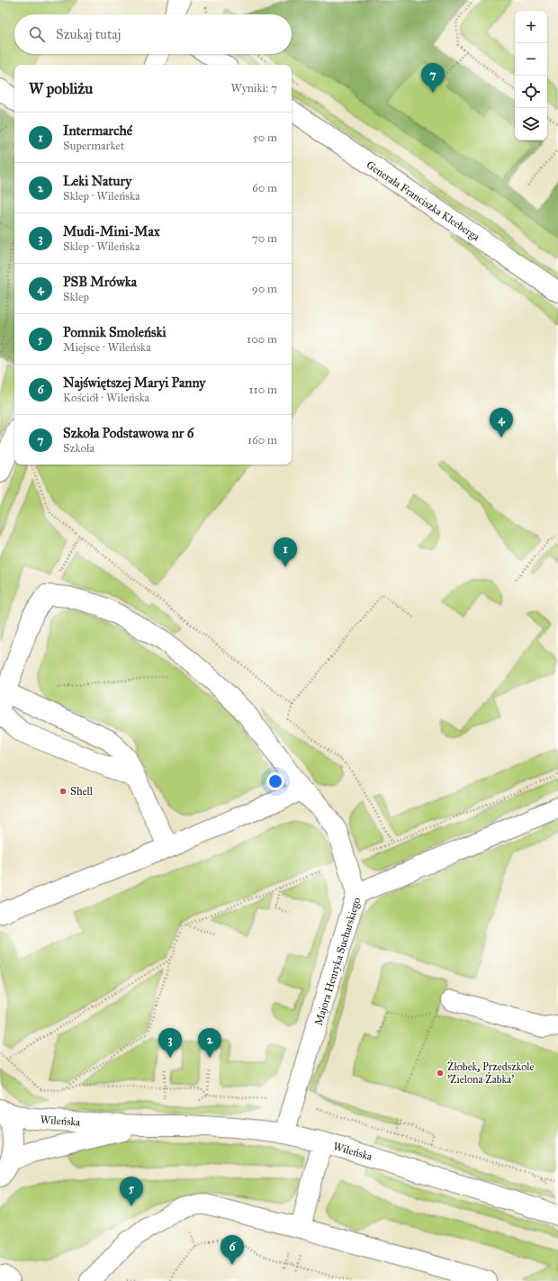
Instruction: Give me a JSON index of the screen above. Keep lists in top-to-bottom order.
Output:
{
  "streets": {
    "street": ["Generała Franciszka Kleeberga", "Majora Henryka Sucharskiego", "Wileńska"]
  },
  "crossings": [
    ["Majora Henryka Sucharskiego", "Wileńska"]
  ],
  "places": ["Shell", "Żłobek, Przedszkole 'Zielona Żabka'"],
  "page": {
    "map_buttons": ["+", "−"],
    "search": "Szukaj tutaj",
    "pins": [
      "7",
      "4",
      "1",
      "2",
      "3",
      "5",
      "6"
    ],
    "heading": ["W pobliżu", "Wyniki: 7"],
    "list": [
      {
        "mark": "1",
        "name": "Intermarché",
        "note": "Supermarket",
        "value": "50 m"
      },
      {
        "mark": "2",
        "name": "Leki Natury",
        "note": "Sklep · Wileńska",
        "value": "60 m"
      },
      {
        "mark": "3",
        "name": "Mudi-Mini-Max",
        "note": "Sklep · Wileńska",
        "value": "70 m"
      },
      {
        "mark": "4",
        "name": "PSB Mrówka",
        "note": "Sklep",
        "value": "90 m"
      },
      {
        "mark": "5",
        "name": "Pomnik Smoleński",
        "note": "Miejsce · Wileńska",
        "value": "100 m"
      },
      {
        "mark": "6",
        "name": "Najświętszej Maryi Panny",
        "note": "Kościół · Wileńska",
        "value": "110 m"
      },
      {
        "mark": "7",
        "name": "Szkoła Podstawowa nr 6",
        "note": "Szkoła",
        "value": "160 m"
      }
    ]
  }
}
